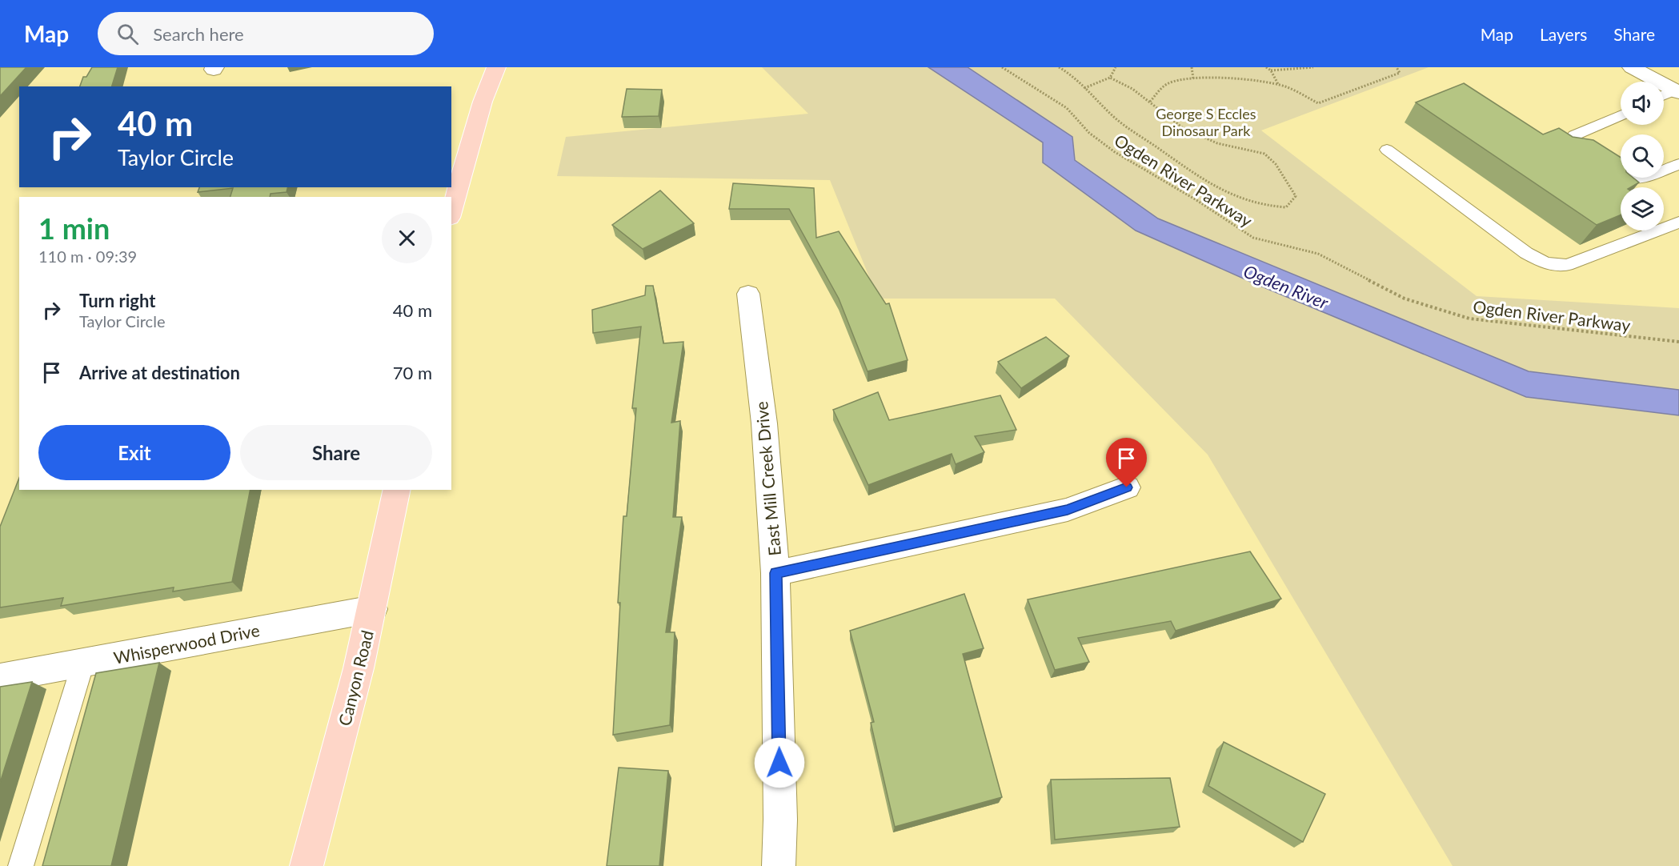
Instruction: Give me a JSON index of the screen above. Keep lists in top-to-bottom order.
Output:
{
  "streets": {
    "main road": ["Canyon Road"],
    "street": ["East Mill Creek Drive", "Whisperwood Drive"],
    "path": ["Ogden River Parkway"]
  },
  "crossings": [
    ["Whisperwood Drive", "Canyon Road"]
  ],
  "water": ["Ogden River"],
  "parks": ["George S Eccles Dinosaur Park"],
  "page": {
    "header": "Map",
    "search": "Search here",
    "nav": ["Map", "Layers", "Share"],
    "turn": ["40 m", "Taylor Circle"],
    "heading": ["1 min", "110 m · 09:39"],
    "list": [
      {
        "name": "Turn right",
        "note": "Taylor Circle",
        "value": "40 m"
      },
      {
        "name": "Arrive at destination",
        "value": "70 m"
      }
    ],
    "buttons": ["Exit", "Share"]
  }
}
